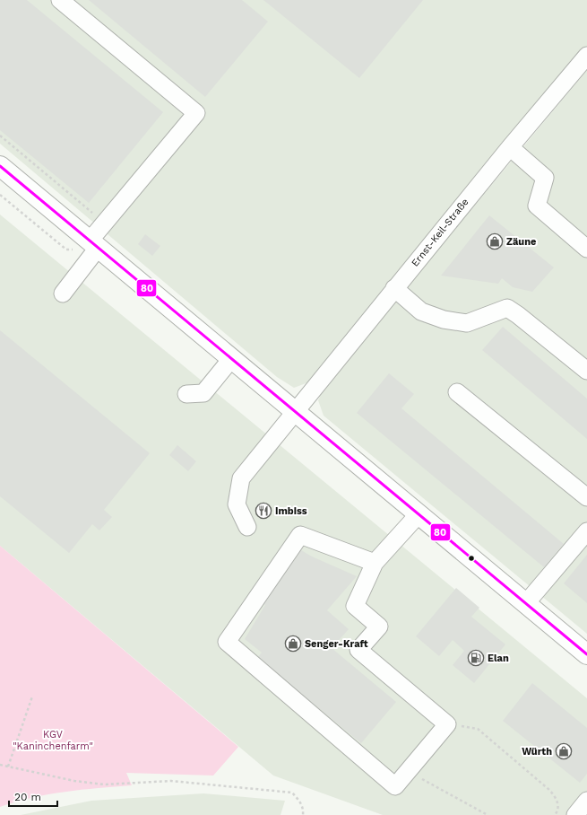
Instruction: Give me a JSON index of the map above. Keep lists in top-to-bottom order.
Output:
{
  "streets": {
    "street": ["Ernst-Keil-Straße"]
  },
  "parks": ["KGV \"Kaninchenfarm\""],
  "places": {
    "shop": ["Zäune", "Senger-Kraft", "Würth"],
    "restaurant": ["Imbiss"],
    "fuel station": ["Elan"]
  },
  "lines": ["transit line 80"],
  "scale_bar": "20 m"
}
